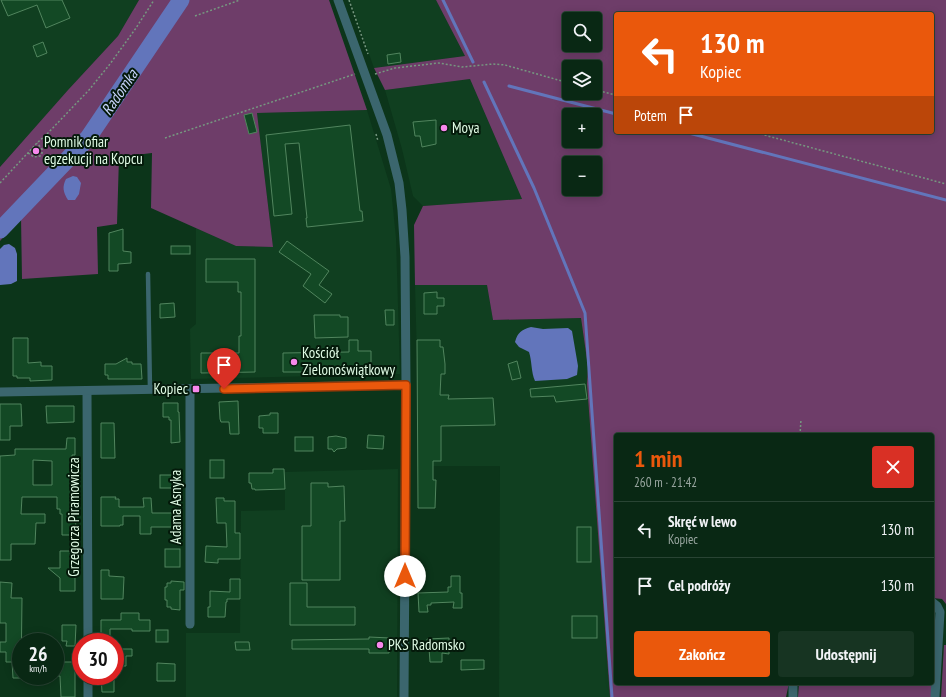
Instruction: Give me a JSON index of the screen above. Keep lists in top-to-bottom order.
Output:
{
  "streets": {
    "street": ["Adama Asnyka", "Grzegorza Piramowicza"]
  },
  "water": ["Radomka"],
  "places": {
    "other": [
      "Moya",
      "Pomnik ofiar egzekucji na Kopcu",
      "Kościół Zielonoświątkowy",
      "PKS Radomsko"
    ],
    "transit": ["Kopiec"]
  },
  "page": {
    "map_buttons": ["+", "−"],
    "turn": ["130 m", "Kopiec"],
    "then": "Potem",
    "heading": ["1 min", "260 m · 21:42"],
    "list": [
      {
        "name": "Skręć w lewo",
        "note": "Kopiec",
        "value": "130 m"
      },
      {
        "name": "Cel podróży",
        "value": "130 m"
      }
    ],
    "buttons": ["Zakończ", "Udostępnij"],
    "speed": "26 km/h",
    "limit": "30"
  }
}
